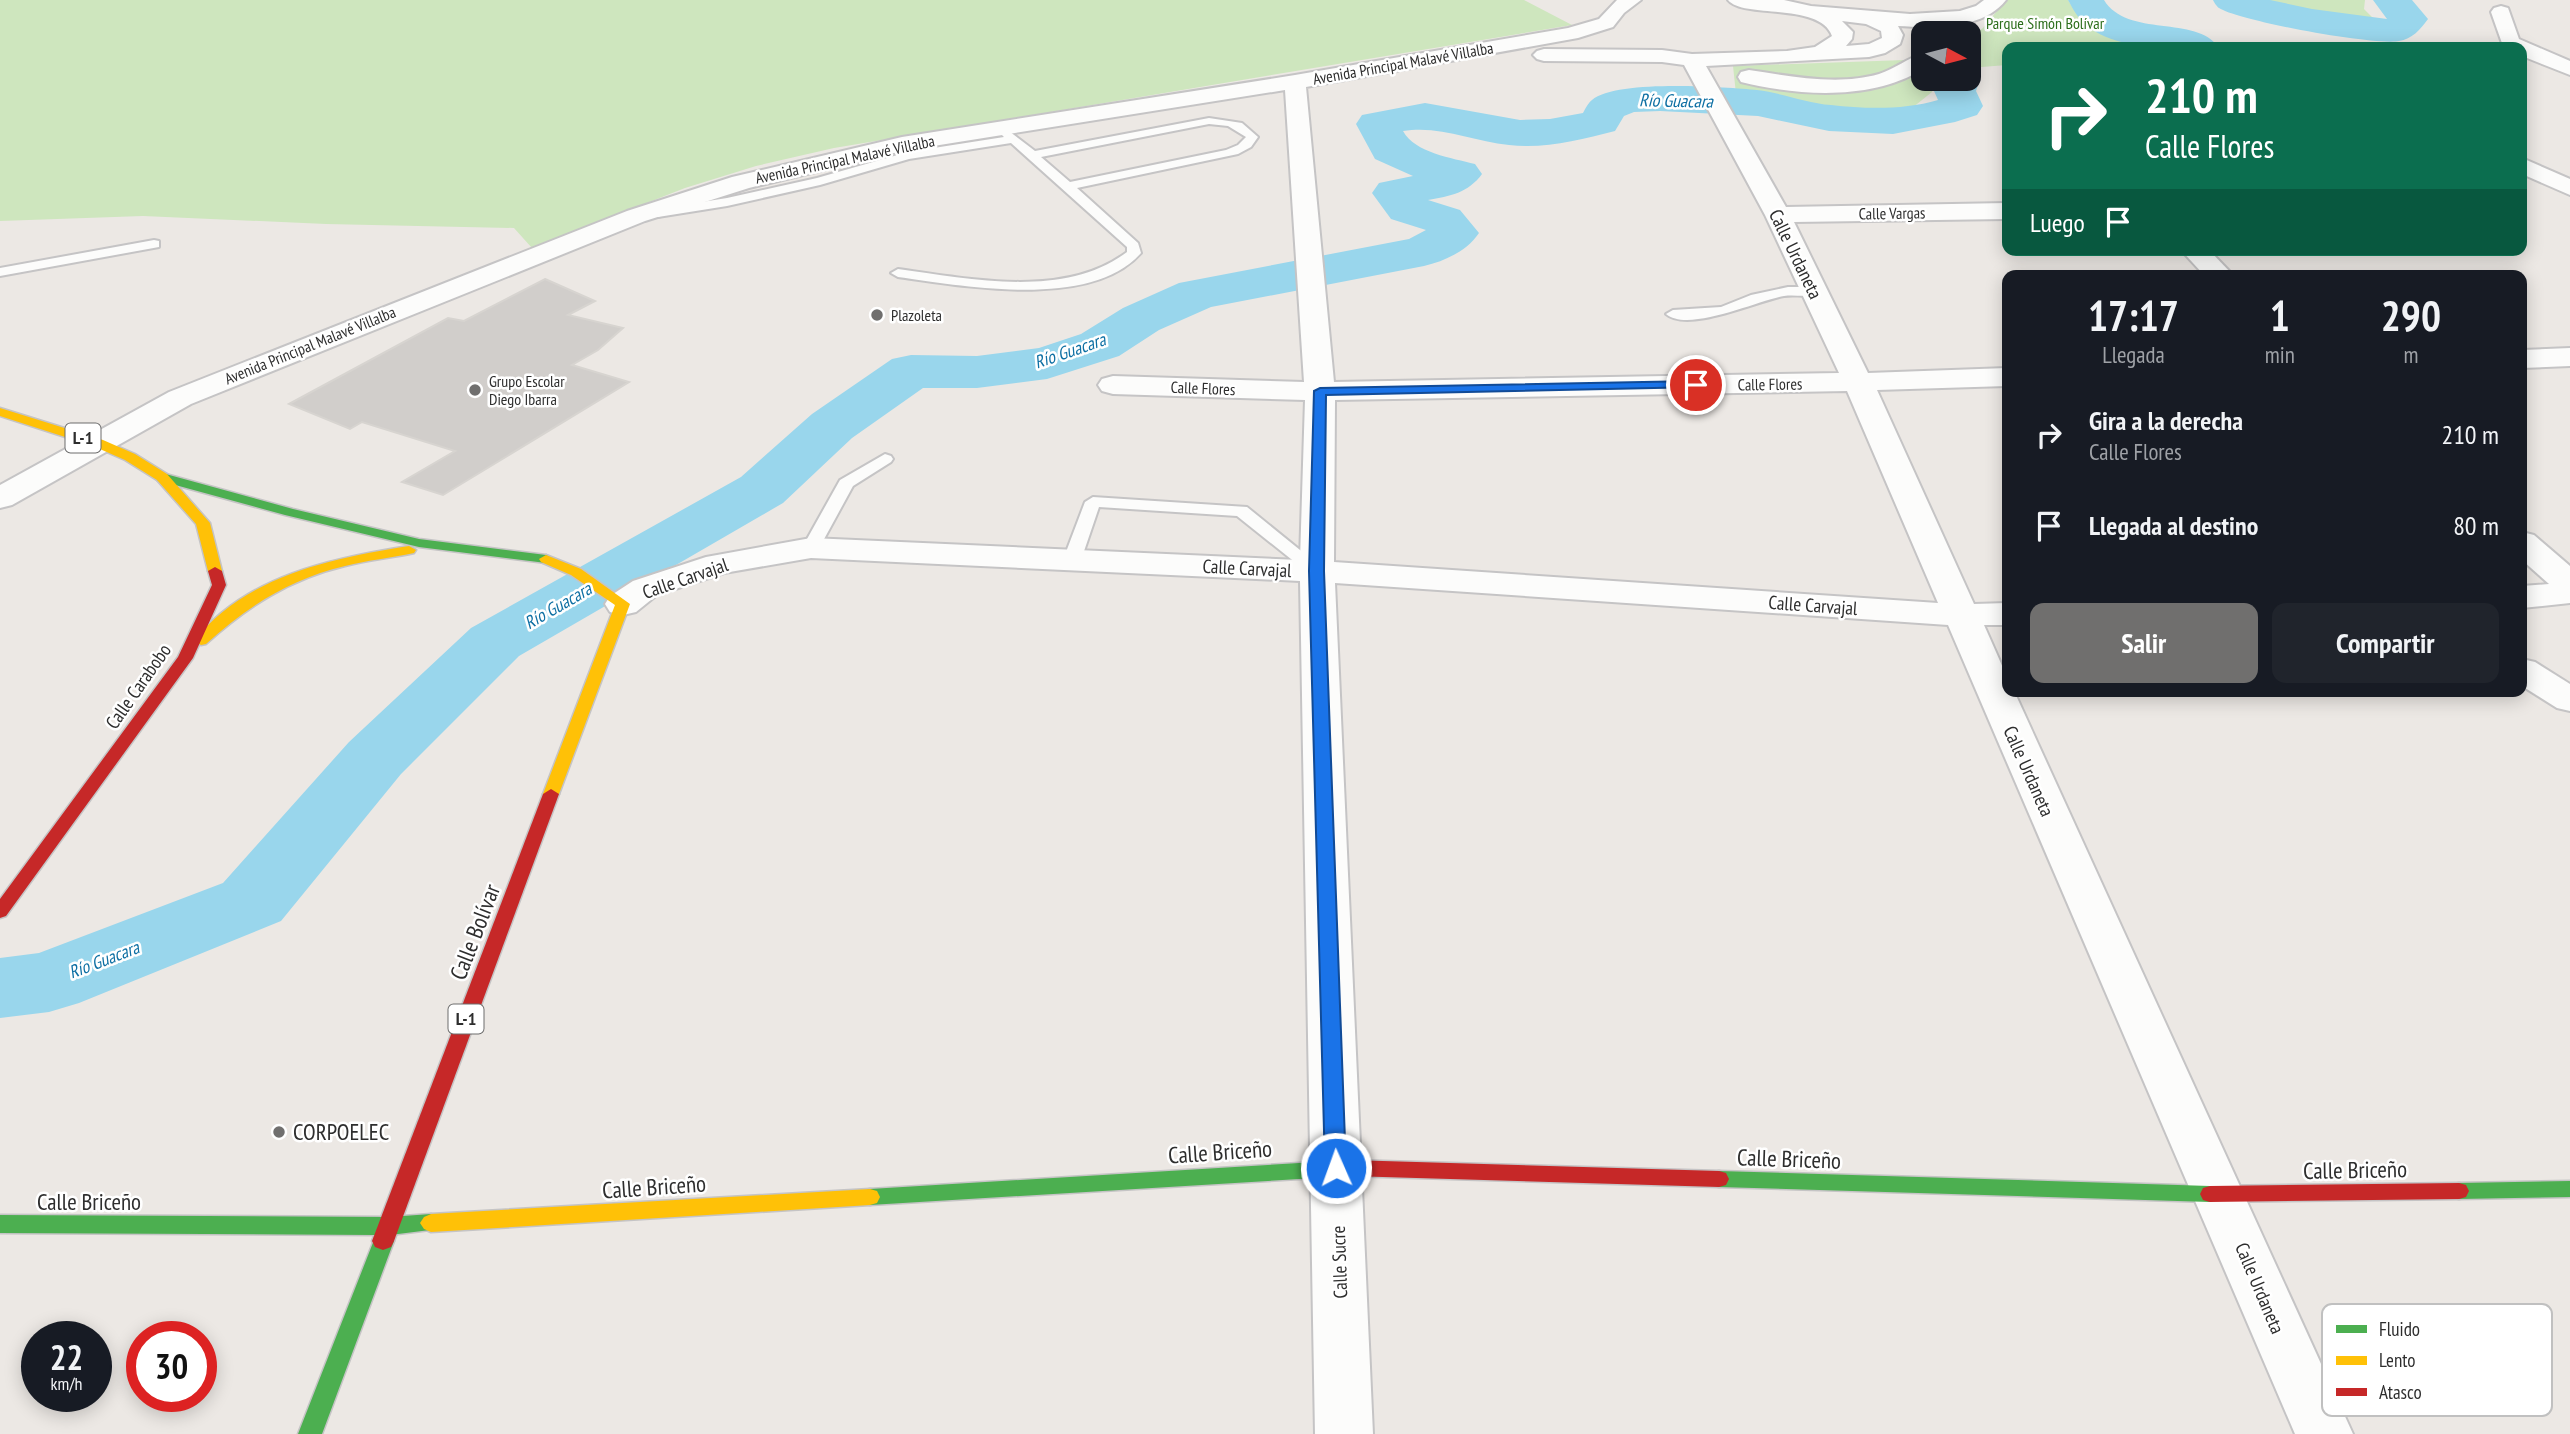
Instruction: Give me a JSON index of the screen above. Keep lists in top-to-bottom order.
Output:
{
  "streets": {
    "main road": [
      "L-1",
      "Calle Carabobo",
      "Calle Bolívar",
      "Calle Briceño"
    ],
    "street": [
      "Avenida Principal Malavé Villalba",
      "Calle Vargas",
      "Calle Urdaneta",
      "Calle Flores",
      "Calle Carvajal",
      "Calle Sucre"
    ]
  },
  "crossings": [
    ["Avenida Principal Malavé Villalba", "Calle Carabobo"],
    ["Avenida Principal Malavé Villalba", "Calle Sucre"],
    ["Calle Vargas", "Calle Urdaneta"],
    ["Calle Urdaneta", "Calle Flores"],
    ["Calle Urdaneta", "Calle Carvajal"],
    ["Calle Urdaneta", "Calle Briceño"],
    ["Calle Flores", "Calle Sucre"],
    ["L-1", "Calle Carvajal"],
    ["L-1", "Calle Carabobo"],
    ["L-1", "Calle Bolívar"],
    ["Calle Carvajal", "Calle Bolívar"],
    ["Calle Carvajal", "Calle Sucre"],
    ["Calle Bolívar", "Calle Briceño"],
    ["Calle Briceño", "Calle Sucre"]
  ],
  "water": ["Río Guacara"],
  "parks": ["Parque Simón Bolívar"],
  "places": ["Plazoleta", "Grupo Escolar Diego Ibarra", "CORPOELEC"],
  "legend": ["Fluido", "Lento", "Atasco"],
  "north": "right",
  "page": {
    "turn": ["210 m", "Calle Flores"],
    "then": "Luego",
    "eta": [
      "17:17",
      "Llegada",
      "1",
      "min",
      "290",
      "m"
    ],
    "list": [
      {
        "name": "Gira a la derecha",
        "note": "Calle Flores",
        "value": "210 m"
      },
      {
        "name": "Llegada al destino",
        "value": "80 m"
      }
    ],
    "buttons": ["Salir", "Compartir"],
    "speed": "22 km/h",
    "limit": "30"
  }
}
